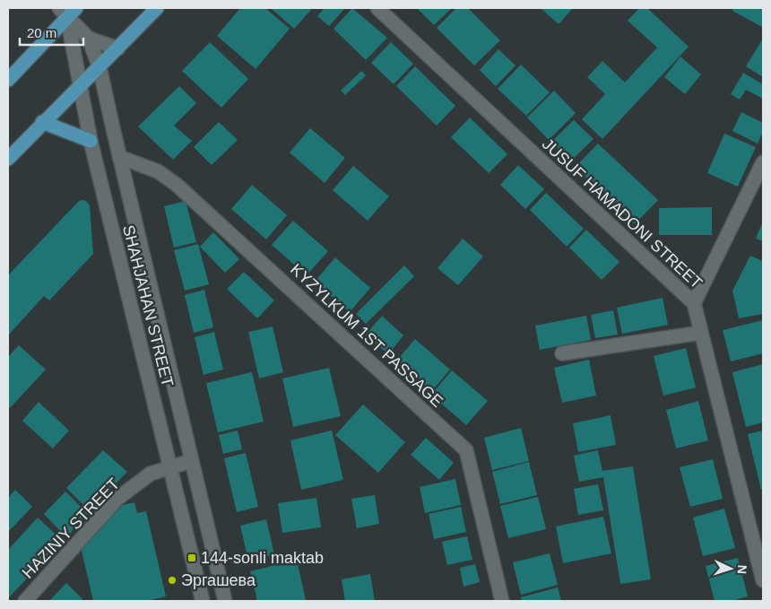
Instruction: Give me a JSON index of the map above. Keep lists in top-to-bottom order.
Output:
{
  "streets": {
    "street": [
      "JUSUF HAMADONI STREET",
      "SHAHJAHAN STREET",
      "KYZYLKUM 1ST PASSAGE",
      "HAZINIY STREET"
    ]
  },
  "crossings": [
    ["SHAHJAHAN STREET", "KYZYLKUM 1ST PASSAGE"],
    ["SHAHJAHAN STREET", "HAZINIY STREET"]
  ],
  "places": {
    "transit": ["144-sonli maktab"],
    "other": ["Эргашева"]
  },
  "scale_bar": "20 m",
  "north": "right"
}
